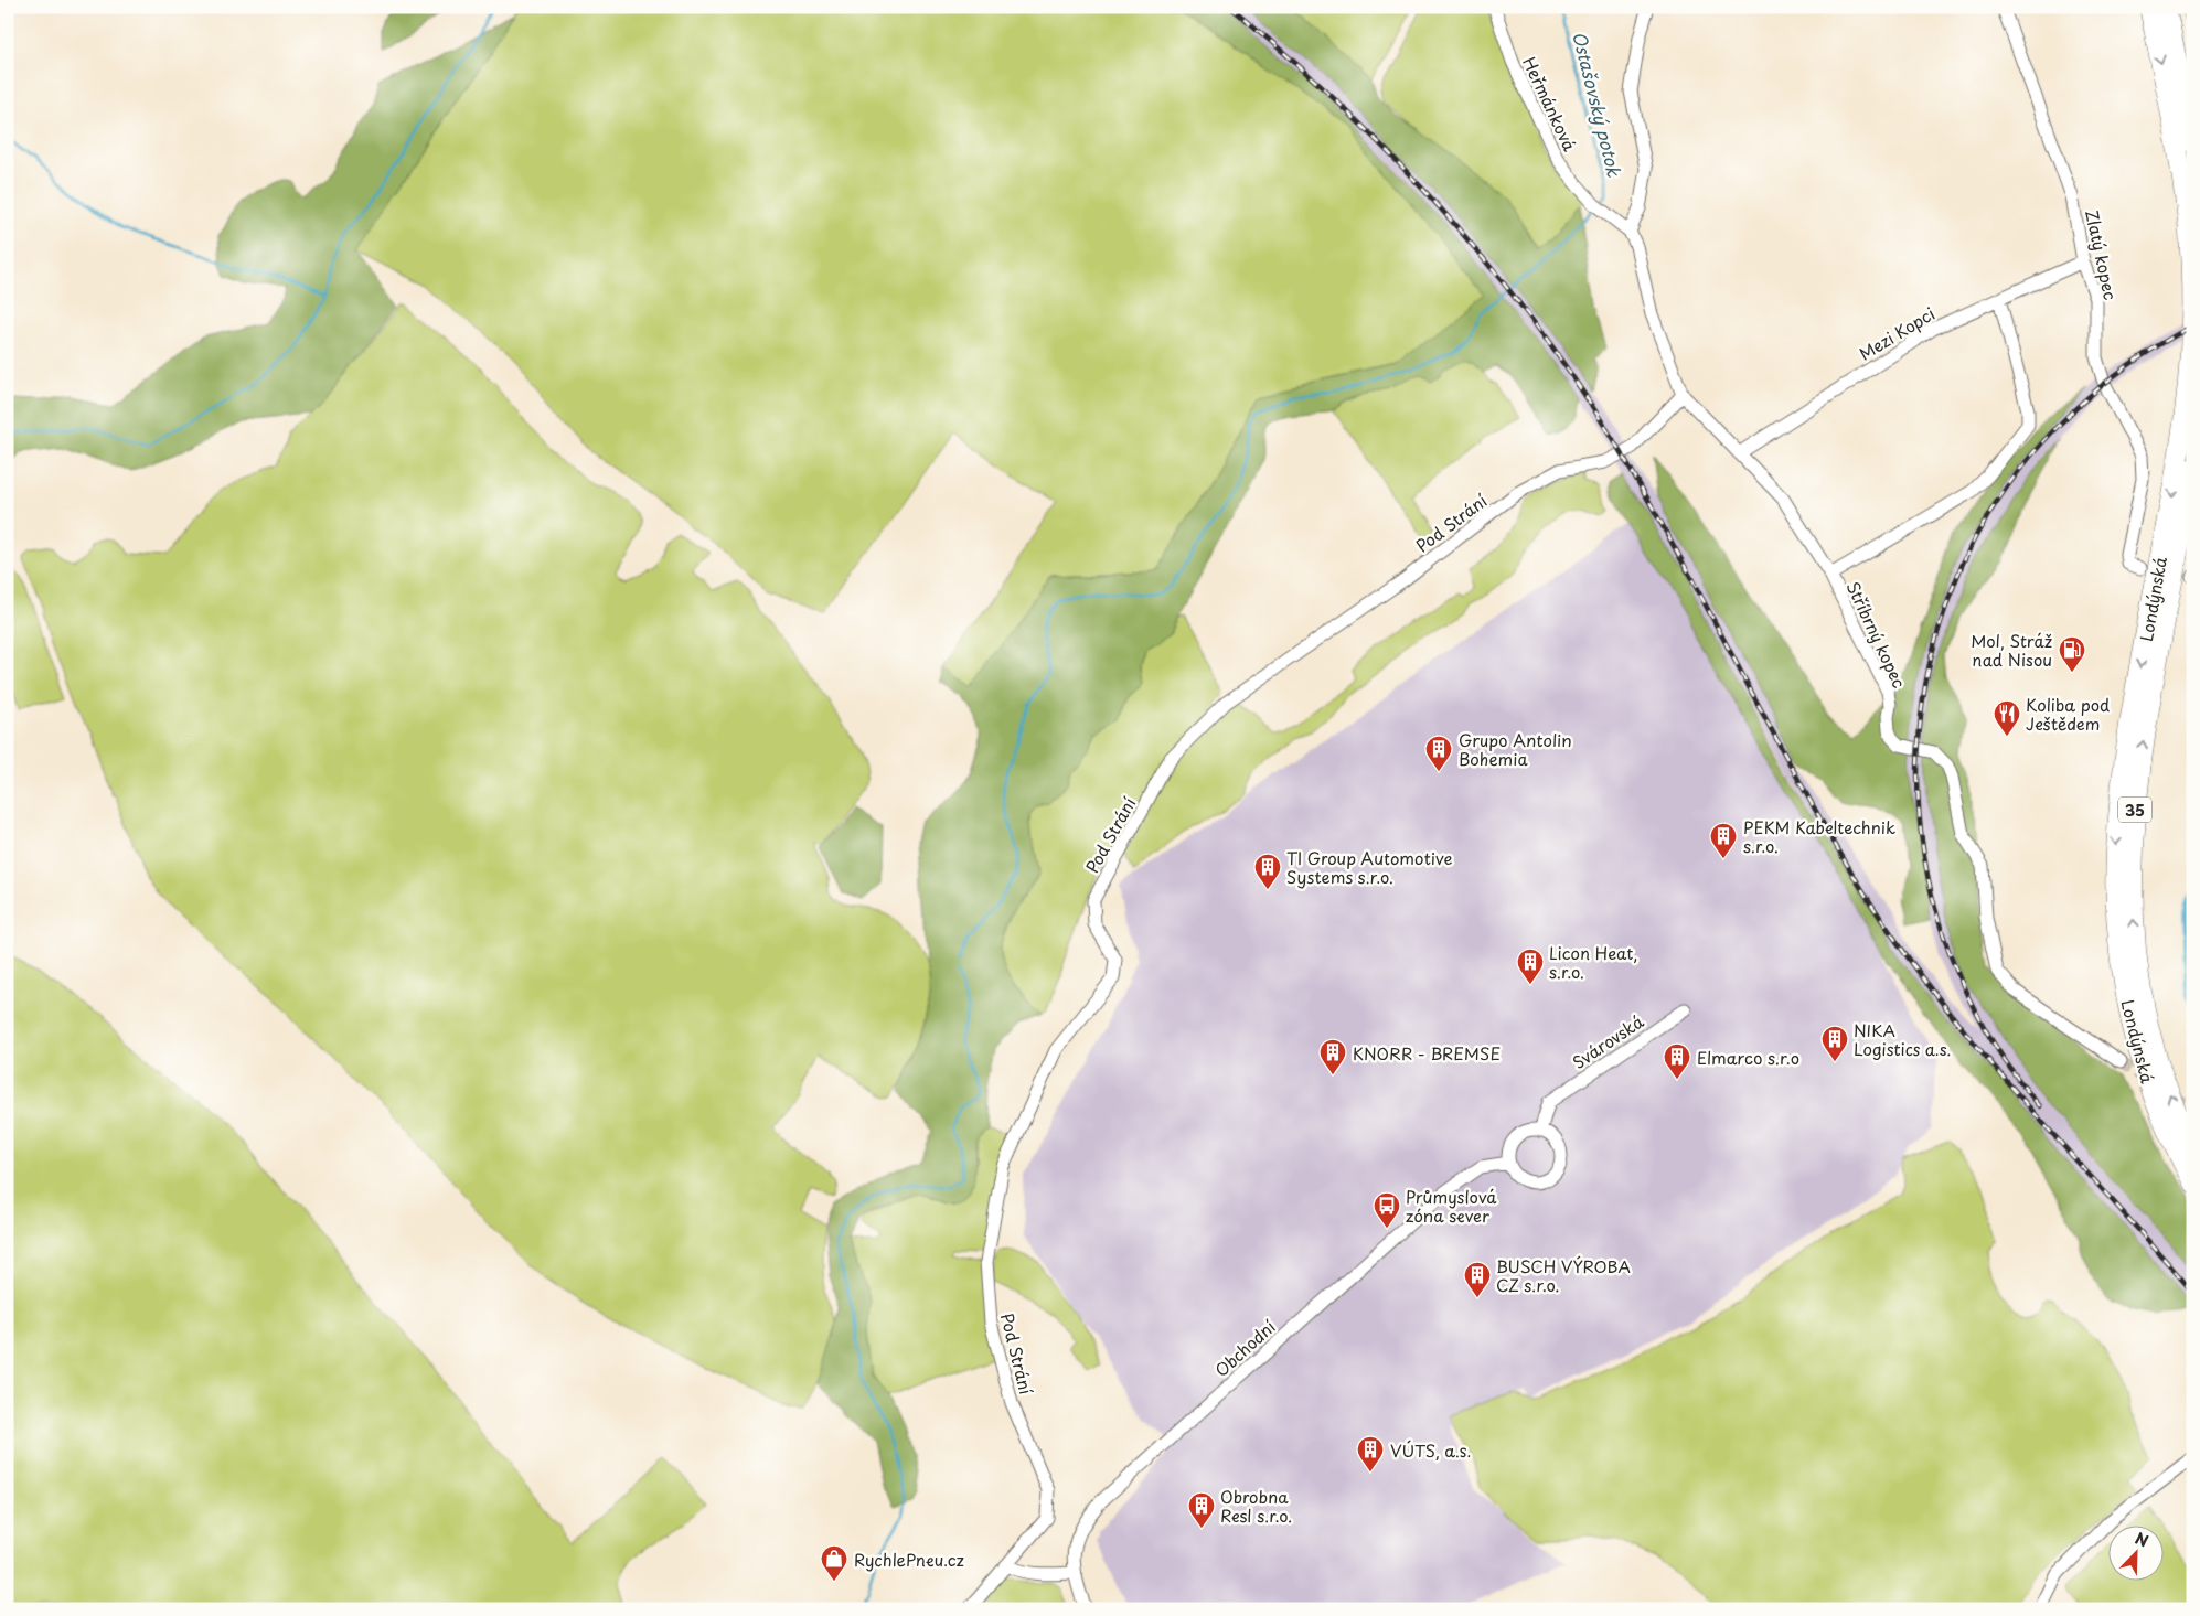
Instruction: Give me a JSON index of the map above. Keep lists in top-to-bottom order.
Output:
{
  "streets": {
    "highway": ["Londýnská", "35"],
    "street": [
      "Heřmánková",
      "Zlatý kopec",
      "Mezi Kopci",
      "Pod Strání",
      "Stříbrný kopec",
      "Svárovská",
      "Obchodní"
    ]
  },
  "crossings": [
    ["Heřmánková", "Stříbrný kopec"],
    ["Zlatý kopec", "Mezi Kopci"],
    ["Mezi Kopci", "Stříbrný kopec"],
    ["Pod Strání", "Stříbrný kopec"],
    ["Svárovská", "Obchodní"]
  ],
  "water": ["Ostašovský potok"],
  "places": {
    "fuel station": ["Mol, Stráž nad Nisou"],
    "restaurant": ["Koliba pod Ještědem"],
    "building": [
      "Grupo Antolin Bohemia",
      "PEKM Kabeltechnik s.r.o.",
      "TI Group Automotive Systems s.r.o.",
      "Licon Heat, s.r.o.",
      "NIKA Logistics a.s.",
      "KNORR - BREMSE",
      "Elmarco s.r.o",
      "BUSCH VÝROBA CZ s.r.o.",
      "VÚTS, a.s.",
      "Obrobna Resl s.r.o."
    ],
    "bus stop": ["Průmyslová zóna sever"],
    "shop": ["RychlePneu.cz"]
  },
  "north": "top right"
}
